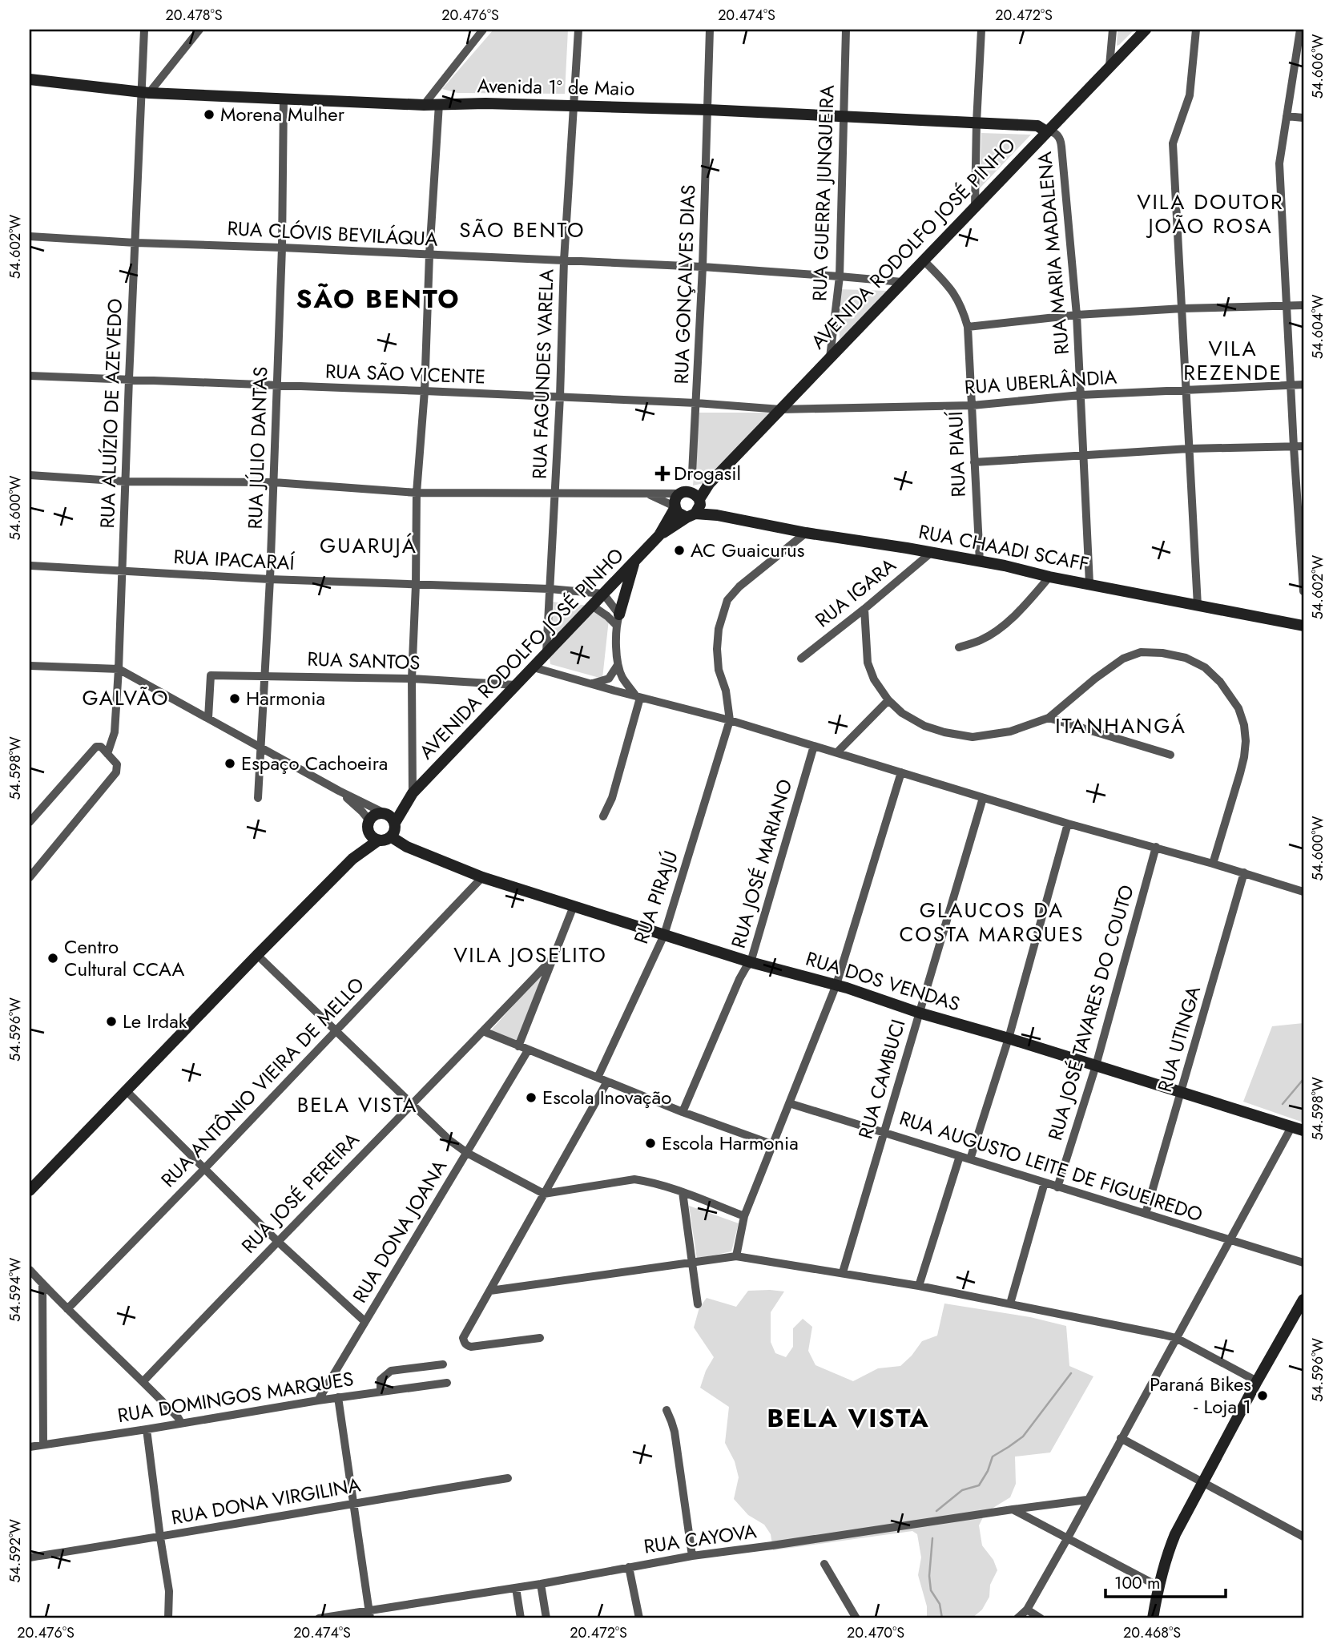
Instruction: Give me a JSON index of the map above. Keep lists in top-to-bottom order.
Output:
{
  "streets": {
    "street": [
      "Avenida 1º de Maio",
      "RUA GUERRA JUNQUEIRA",
      "RUA CLÓVIS BEVILÁQUA",
      "AVENIDA RODOLFO JOSÉ PINHO",
      "RUA MARIA MADALENA",
      "RUA GONÇALVES DIAS",
      "RUA SÃO VICENTE",
      "RUA FAGUNDES VARELA",
      "RUA UBERLÂNDIA",
      "RUA ALUÍZIO DE AZEVEDO",
      "RUA JÚLIO DANTAS",
      "RUA PIAUÍ",
      "RUA CHAADI SCAFF",
      "RUA IPACARAÍ",
      "RUA IGARA",
      "RUA SANTOS",
      "RUA JOSÉ MARIANO",
      "RUA PIRAJÚ",
      "RUA DOS VENDAS",
      "RUA JOSÉ TAVARES DO COUTO",
      "RUA UTINGA",
      "RUA CAMBUCI",
      "RUA ANTÔNIO VIEIRA DE MELLO",
      "RUA AUGUSTO LEITE DE FIGUEIREDO",
      "RUA JOSÉ PEREIRA",
      "RUA DONA JOANA",
      "RUA DOMINGOS MARQUES",
      "RUA DONA VIRGILINA",
      "RUA CAYOVA"
    ]
  },
  "crossings": [
    ["Avenida 1º de Maio", "RUA GUERRA JUNQUEIRA"],
    ["Avenida 1º de Maio", "AVENIDA RODOLFO JOSÉ PINHO"],
    ["Avenida 1º de Maio", "RUA MARIA MADALENA"],
    ["Avenida 1º de Maio", "RUA GONÇALVES DIAS"],
    ["Avenida 1º de Maio", "RUA FAGUNDES VARELA"],
    ["Avenida 1º de Maio", "RUA ALUÍZIO DE AZEVEDO"],
    ["Avenida 1º de Maio", "RUA JÚLIO DANTAS"],
    ["RUA GUERRA JUNQUEIRA", "RUA CLÓVIS BEVILÁQUA"],
    ["RUA GUERRA JUNQUEIRA", "AVENIDA RODOLFO JOSÉ PINHO"],
    ["RUA CLÓVIS BEVILÁQUA", "AVENIDA RODOLFO JOSÉ PINHO"],
    ["RUA CLÓVIS BEVILÁQUA", "RUA GONÇALVES DIAS"],
    ["RUA CLÓVIS BEVILÁQUA", "RUA FAGUNDES VARELA"],
    ["RUA CLÓVIS BEVILÁQUA", "RUA ALUÍZIO DE AZEVEDO"],
    ["RUA CLÓVIS BEVILÁQUA", "RUA JÚLIO DANTAS"],
    ["AVENIDA RODOLFO JOSÉ PINHO", "RUA MARIA MADALENA"],
    ["AVENIDA RODOLFO JOSÉ PINHO", "RUA SÃO VICENTE"],
    ["AVENIDA RODOLFO JOSÉ PINHO", "RUA FAGUNDES VARELA"],
    ["AVENIDA RODOLFO JOSÉ PINHO", "RUA UBERLÂNDIA"],
    ["AVENIDA RODOLFO JOSÉ PINHO", "RUA PIAUÍ"],
    ["AVENIDA RODOLFO JOSÉ PINHO", "RUA CHAADI SCAFF"],
    ["AVENIDA RODOLFO JOSÉ PINHO", "RUA IPACARAÍ"],
    ["AVENIDA RODOLFO JOSÉ PINHO", "RUA SANTOS"],
    ["RUA MARIA MADALENA", "RUA UBERLÂNDIA"],
    ["RUA MARIA MADALENA", "RUA CHAADI SCAFF"],
    ["RUA GONÇALVES DIAS", "RUA SÃO VICENTE"],
    ["RUA SÃO VICENTE", "RUA FAGUNDES VARELA"],
    ["RUA SÃO VICENTE", "RUA UBERLÂNDIA"],
    ["RUA SÃO VICENTE", "RUA ALUÍZIO DE AZEVEDO"],
    ["RUA SÃO VICENTE", "RUA JÚLIO DANTAS"],
    ["RUA FAGUNDES VARELA", "RUA IPACARAÍ"],
    ["RUA UBERLÂNDIA", "RUA PIAUÍ"],
    ["RUA ALUÍZIO DE AZEVEDO", "RUA IPACARAÍ"],
    ["RUA JÚLIO DANTAS", "RUA IPACARAÍ"],
    ["RUA JÚLIO DANTAS", "RUA SANTOS"],
    ["RUA PIAUÍ", "RUA CHAADI SCAFF"],
    ["RUA CHAADI SCAFF", "RUA IGARA"],
    ["RUA JOSÉ MARIANO", "RUA DOS VENDAS"],
    ["RUA PIRAJÚ", "RUA DOS VENDAS"],
    ["RUA DOS VENDAS", "RUA JOSÉ TAVARES DO COUTO"],
    ["RUA DOS VENDAS", "RUA UTINGA"],
    ["RUA DOS VENDAS", "RUA CAMBUCI"],
    ["RUA DOS VENDAS", "RUA ANTÔNIO VIEIRA DE MELLO"],
    ["RUA JOSÉ TAVARES DO COUTO", "RUA AUGUSTO LEITE DE FIGUEIREDO"],
    ["RUA UTINGA", "RUA AUGUSTO LEITE DE FIGUEIREDO"],
    ["RUA CAMBUCI", "RUA AUGUSTO LEITE DE FIGUEIREDO"],
    ["RUA DONA JOANA", "RUA DOMINGOS MARQUES"]
  ],
  "districts": [
    "VILA DOUTOR JOÃO ROSA",
    "SÃO BENTO",
    "SÃO BENTO",
    "VILA REZENDE",
    "GUARUJÁ",
    "GALVÃO",
    "ITANHANGÁ",
    "GLAUCOS DA COSTA MARQUES",
    "VILA JOSELITO",
    "BELA VISTA",
    "BELA VISTA"
  ],
  "places": {
    "other": [
      "Morena Mulher",
      "AC Guaicurus",
      "Harmonia",
      "Espaço Cachoeira",
      "Centro Cultural CCAA",
      "Le Irdak",
      "Escola Inovação",
      "Escola Harmonia",
      "Paraná Bikes - Loja 1"
    ],
    "health": ["Drogasil"]
  },
  "scale_bar": "100 m",
  "coordinates": [
    "20.478°S",
    "20.476°S",
    "20.474°S",
    "20.472°S",
    "54.606°W",
    "54.602°W",
    "54.604°W",
    "54.600°W",
    "54.598°W",
    "54.596°W",
    "54.594°W",
    "54.592°W",
    "20.470°S",
    "20.468°S"
  ]
}
